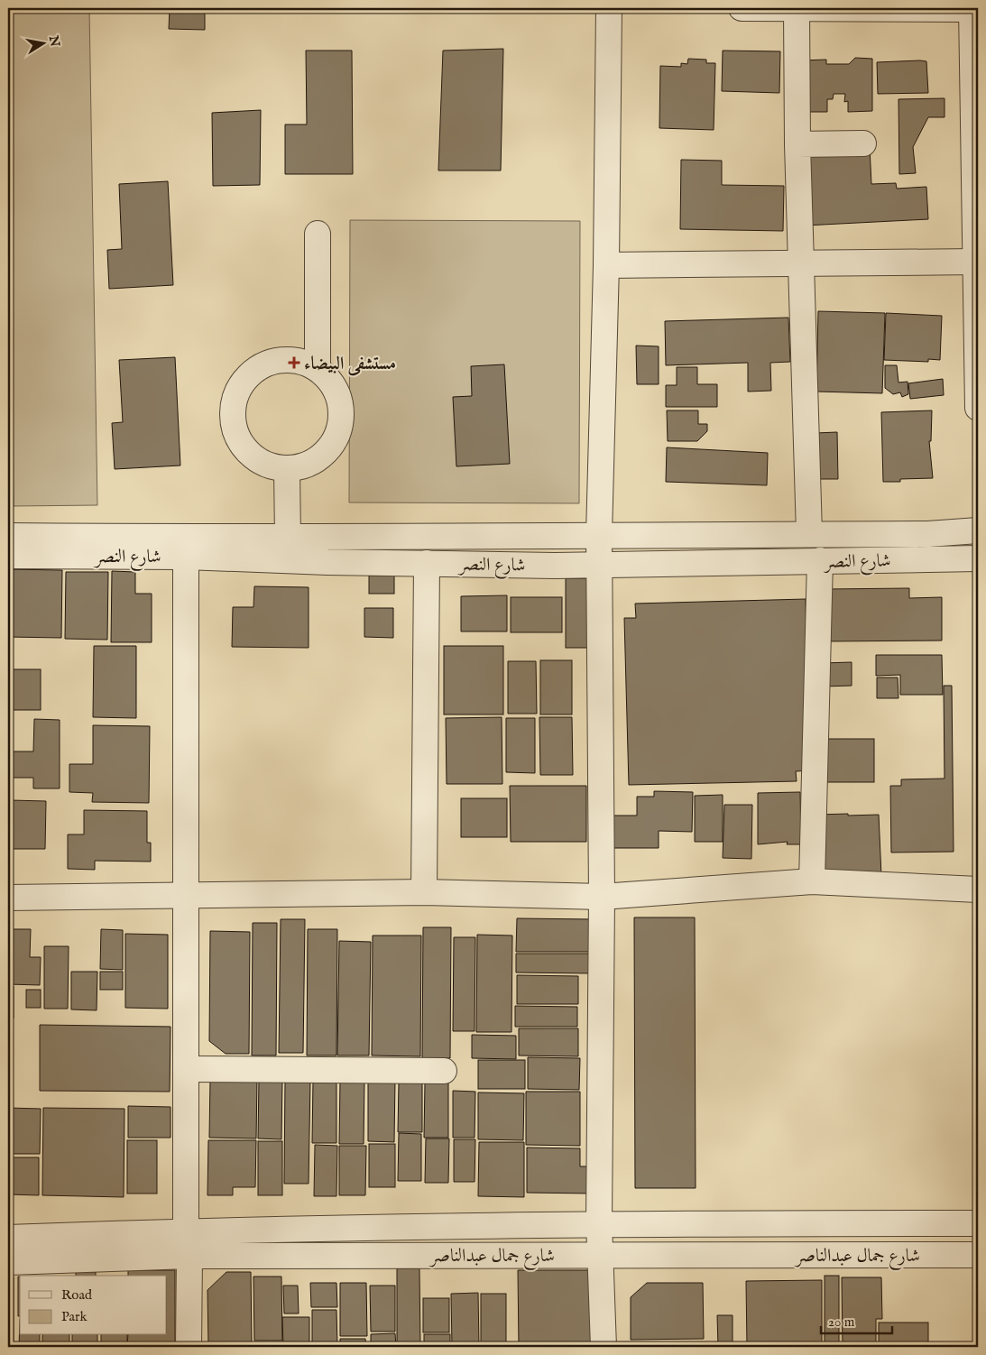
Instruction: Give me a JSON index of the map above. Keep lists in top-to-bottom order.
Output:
{
  "streets": {
    "street": ["شارع النصر", "شارع جمال عبدالناصر"]
  },
  "places": {
    "health": ["مستشفى البيضاء"]
  },
  "legend": ["Road", "Park"],
  "scale_bar": "20 m",
  "north": "right"
}
